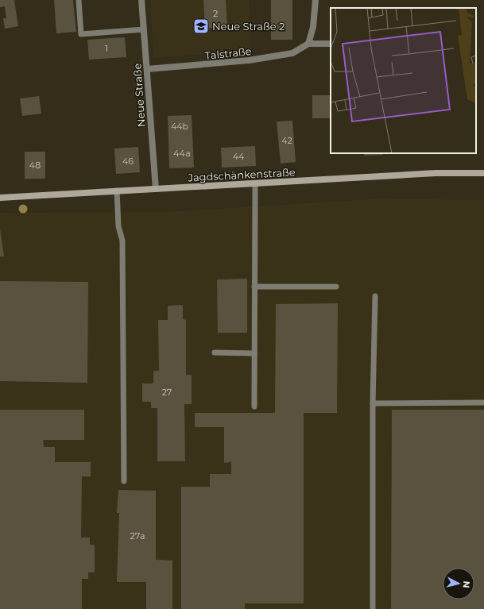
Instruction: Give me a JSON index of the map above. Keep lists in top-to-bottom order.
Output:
{
  "streets": {
    "main road": ["Jagdschänkenstraße"],
    "street": ["Talstraße", "Neue Straße"]
  },
  "crossings": [
    ["Talstraße", "Neue Straße"],
    ["Neue Straße", "Jagdschänkenstraße"]
  ],
  "places": {
    "school or university": ["Neue Straße 2"]
  },
  "house_numbers": [
    "2",
    "1",
    "44b",
    "42",
    "44a",
    "44",
    "46",
    "48",
    "27",
    "27a"
  ],
  "north": "right"
}
